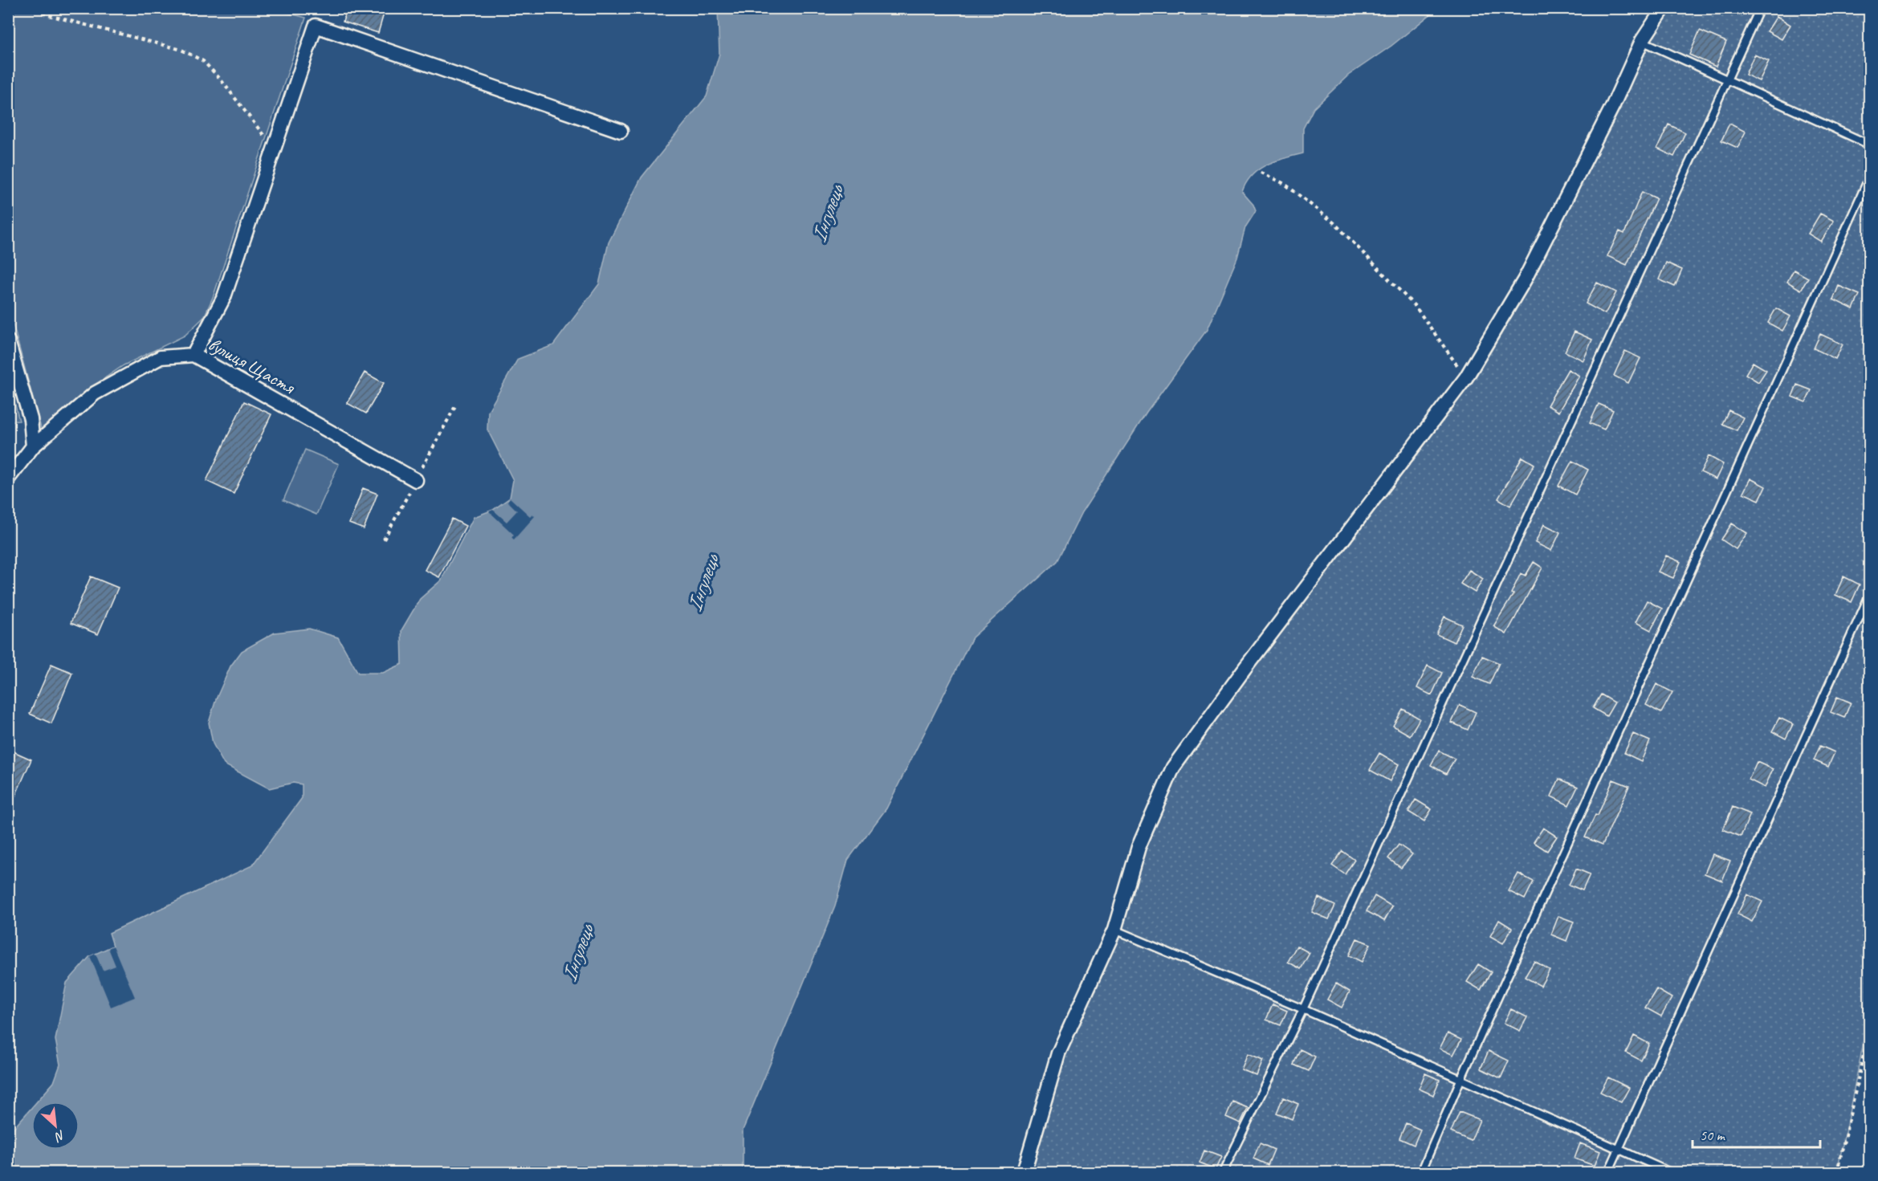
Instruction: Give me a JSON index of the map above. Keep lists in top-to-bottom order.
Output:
{
  "streets": {
    "street": ["вулиця Щастя"]
  },
  "water": ["Інгулець"],
  "scale_bar": "50 m",
  "north": "bottom right"
}
